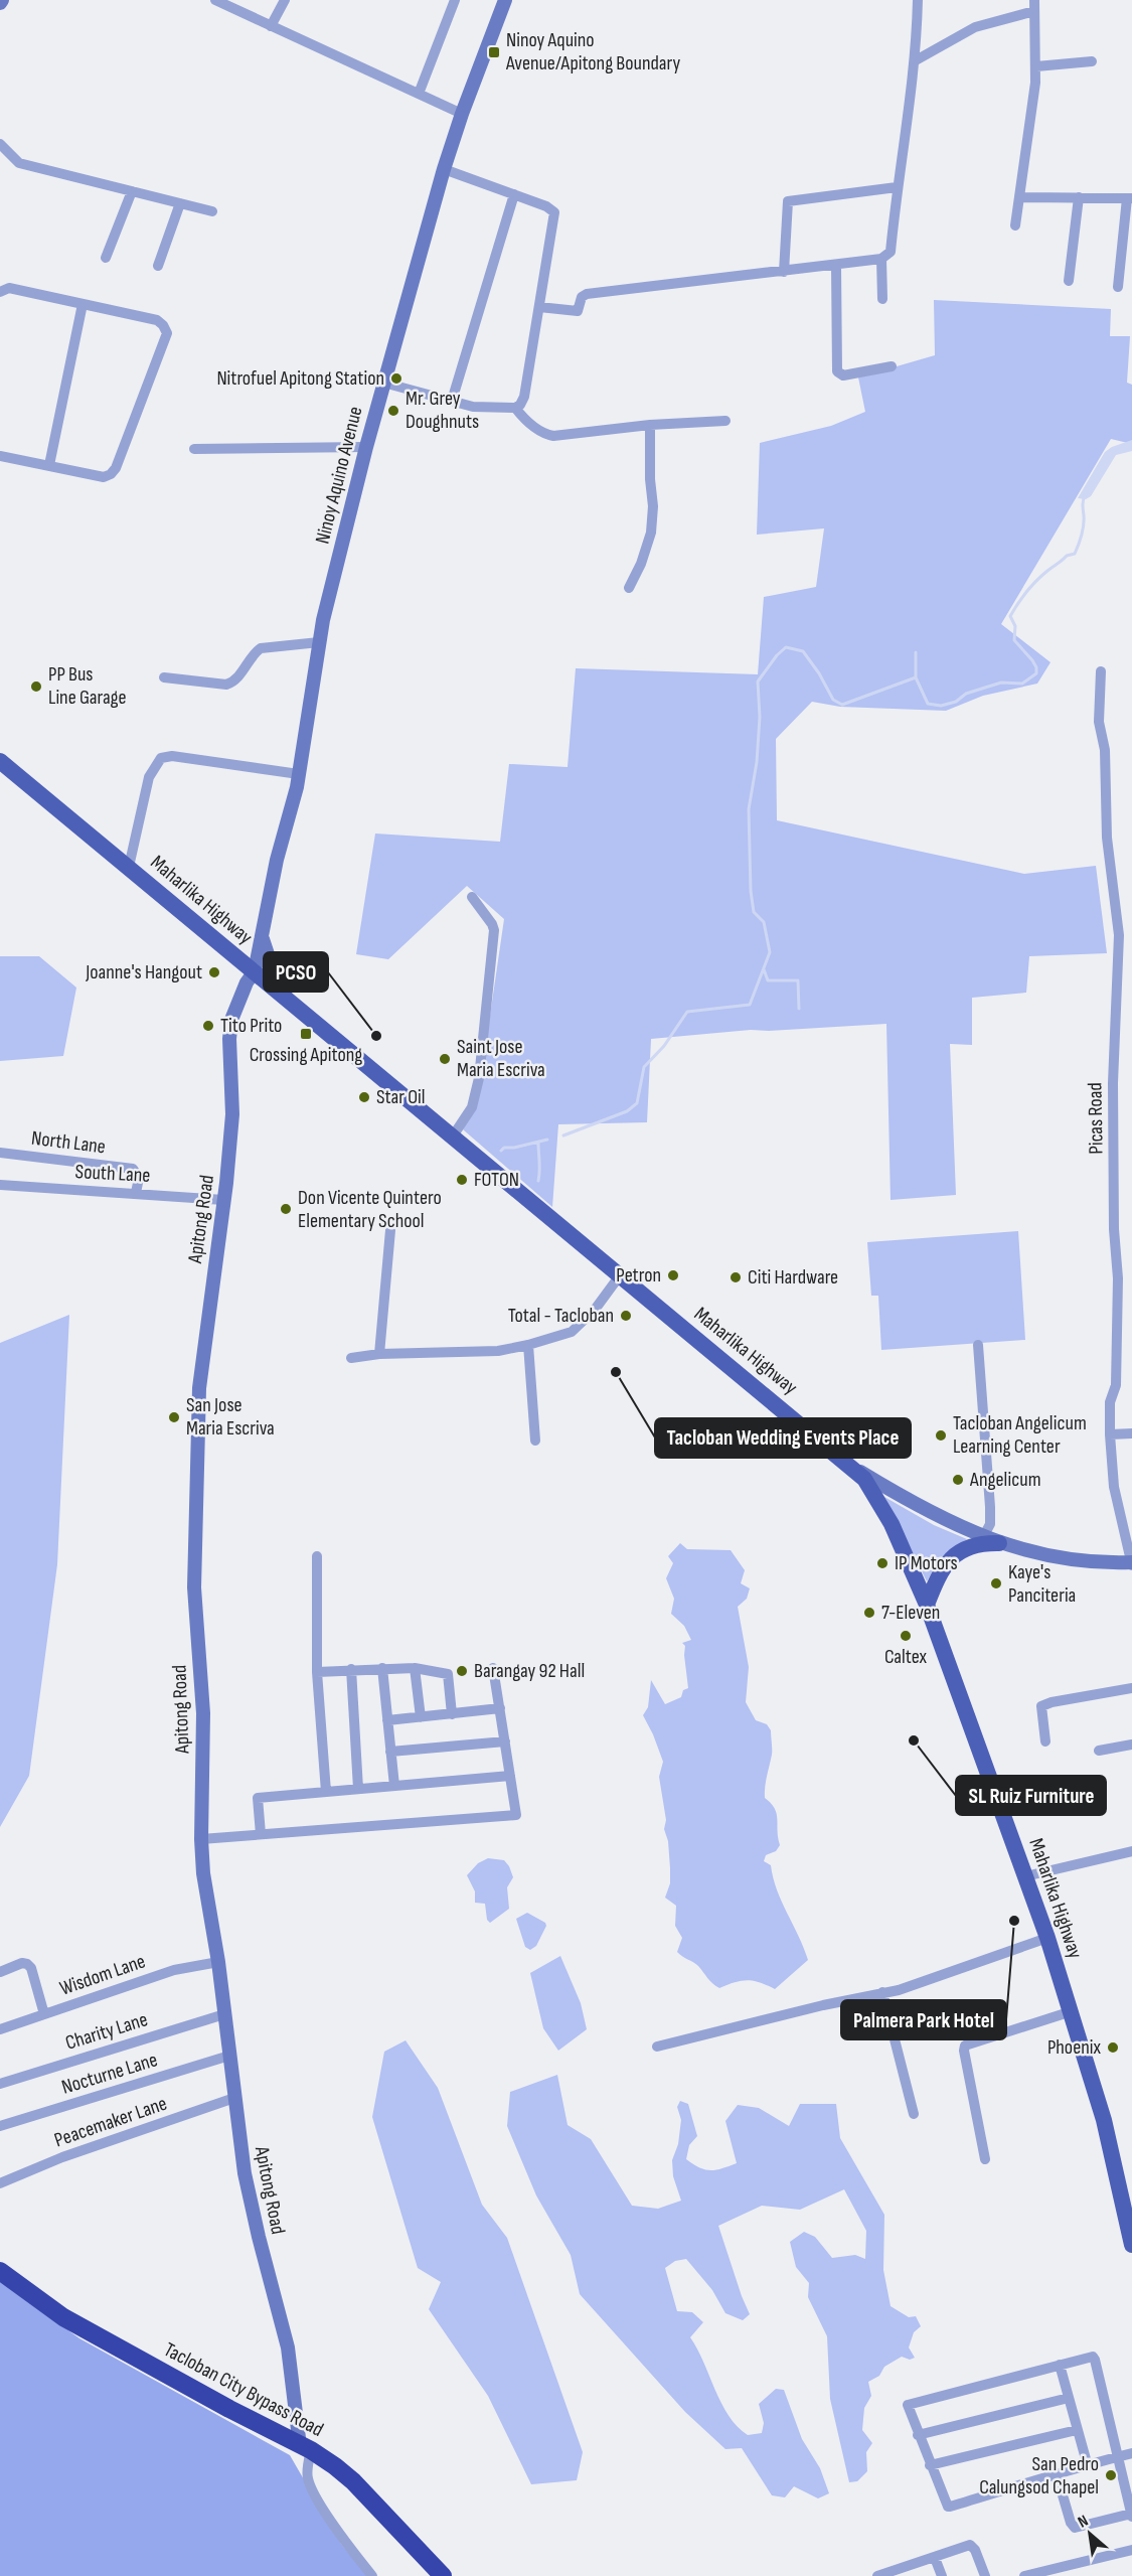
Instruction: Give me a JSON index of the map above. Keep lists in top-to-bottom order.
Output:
{
  "streets": {
    "highway": ["Tacloban City Bypass Road"],
    "main road": ["Maharlika Highway"],
    "street": [
      "Ninoy Aquino Avenue",
      "Picas Road",
      "North Lane",
      "South Lane",
      "Apitong Road",
      "Wisdom Lane",
      "Charity Lane",
      "Nocturne Lane",
      "Peacemaker Lane"
    ]
  },
  "crossings": [
    ["Ninoy Aquino Avenue", "Maharlika Highway"],
    ["Ninoy Aquino Avenue", "Apitong Road"],
    ["Maharlika Highway", "Apitong Road"],
    ["North Lane", "South Lane"],
    ["South Lane", "Apitong Road"],
    ["Apitong Road", "Wisdom Lane"],
    ["Apitong Road", "Charity Lane"],
    ["Apitong Road", "Nocturne Lane"],
    ["Apitong Road", "Peacemaker Lane"],
    ["Apitong Road", "Tacloban City Bypass Road"]
  ],
  "places": {
    "transit": ["Ninoy Aquino Avenue/Apitong Boundary", "Crossing Apitong"],
    "other": [
      "Nitrofuel Apitong Station",
      "Mr. Grey Doughnuts",
      "PP Bus Line Garage",
      "Joanne's Hangout",
      "Tito Prito",
      "PCSO",
      "Saint Jose Maria Escriva",
      "Star Oil",
      "FOTON",
      "Don Vicente Quintero Elementary School",
      "Petron",
      "Citi Hardware",
      "Total - Tacloban",
      "Tacloban Wedding Events Place",
      "San Jose Maria Escriva",
      "Tacloban Angelicum Learning Center",
      "Angelicum",
      "IP Motors",
      "Kaye's Panciteria",
      "7-Eleven",
      "Caltex",
      "Barangay 92 Hall",
      "SL Ruiz Furniture",
      "Palmera Park Hotel",
      "Phoenix",
      "San Pedro Calungsod Chapel"
    ]
  },
  "north": "top left"
}
